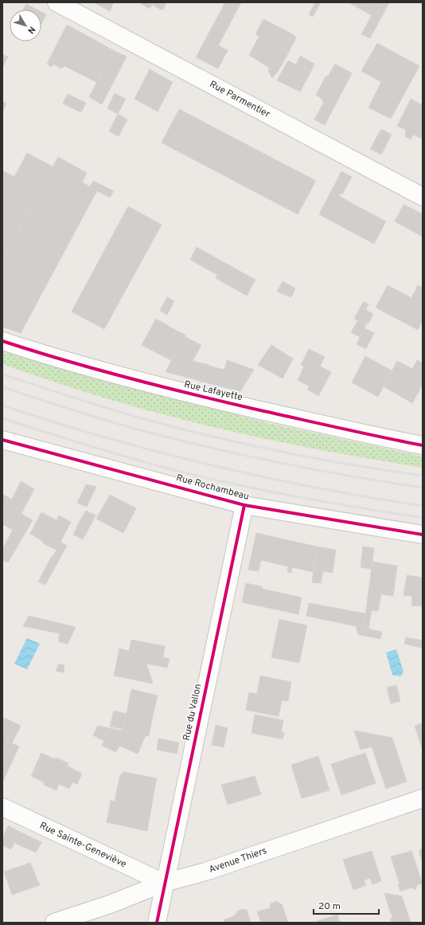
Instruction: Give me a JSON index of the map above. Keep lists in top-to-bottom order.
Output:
{
  "streets": {
    "street": [
      "Rue Parmentier",
      "Rue Lafayette",
      "Rue Rochambeau",
      "Rue du Vallon",
      "Rue Sainte-Geneviève",
      "Avenue Thiers"
    ]
  },
  "crossings": [
    ["Rue Rochambeau", "Rue du Vallon"],
    ["Rue du Vallon", "Rue Sainte-Geneviève"],
    ["Rue du Vallon", "Avenue Thiers"],
    ["Rue Sainte-Geneviève", "Avenue Thiers"]
  ],
  "scale_bar": "20 m",
  "north": "bottom right"
}
